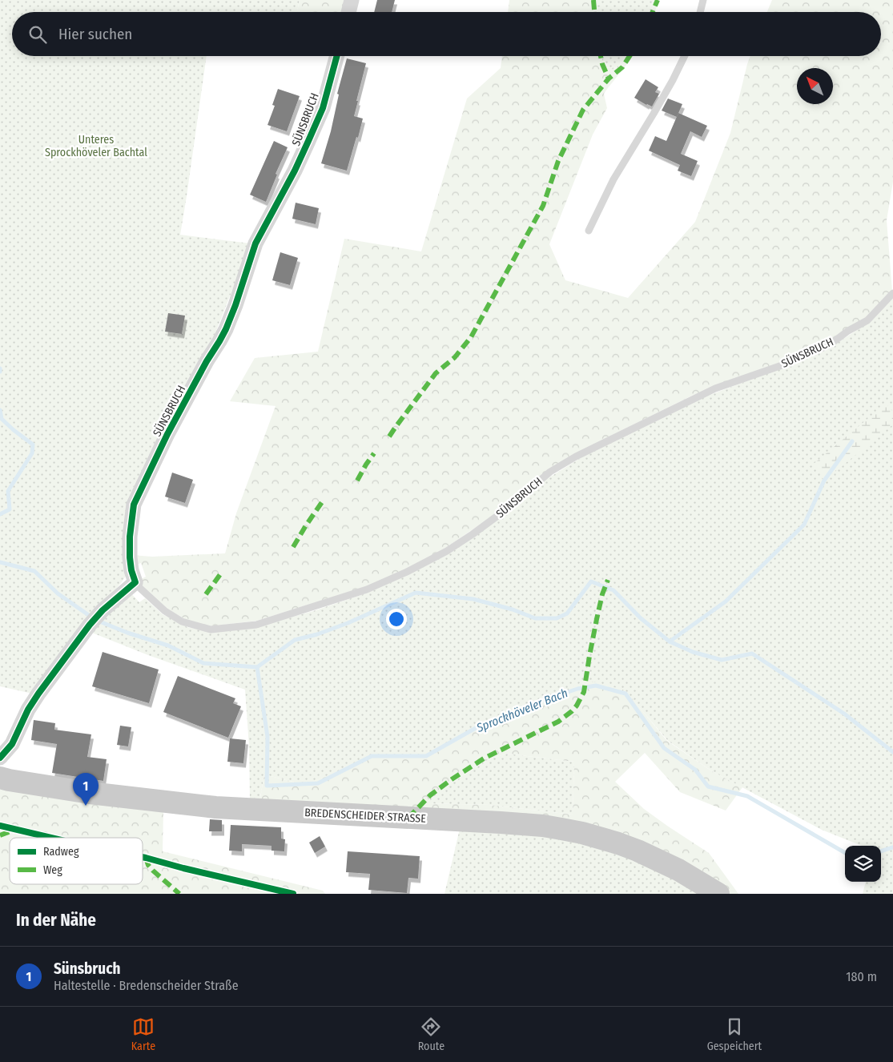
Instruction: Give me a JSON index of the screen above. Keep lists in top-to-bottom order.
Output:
{
  "streets": {
    "main road": ["BREDENSCHEIDER STRASSE"],
    "street": ["SÜNSBRUCH"]
  },
  "water": ["Sprockhöveler Bach"],
  "parks": ["Unteres Sprockhöveler Bachtal"],
  "legend": ["Radweg", "Weg"],
  "north": "top left",
  "page": {
    "search": "Hier suchen",
    "pins": "1",
    "heading": "In der Nähe",
    "list": [
      {
        "mark": "1",
        "name": "Sünsbruch",
        "note": "Haltestelle · Bredenscheider Straße",
        "value": "180 m"
      }
    ],
    "nav": ["Karte", "Route", "Gespeichert"]
  }
}
